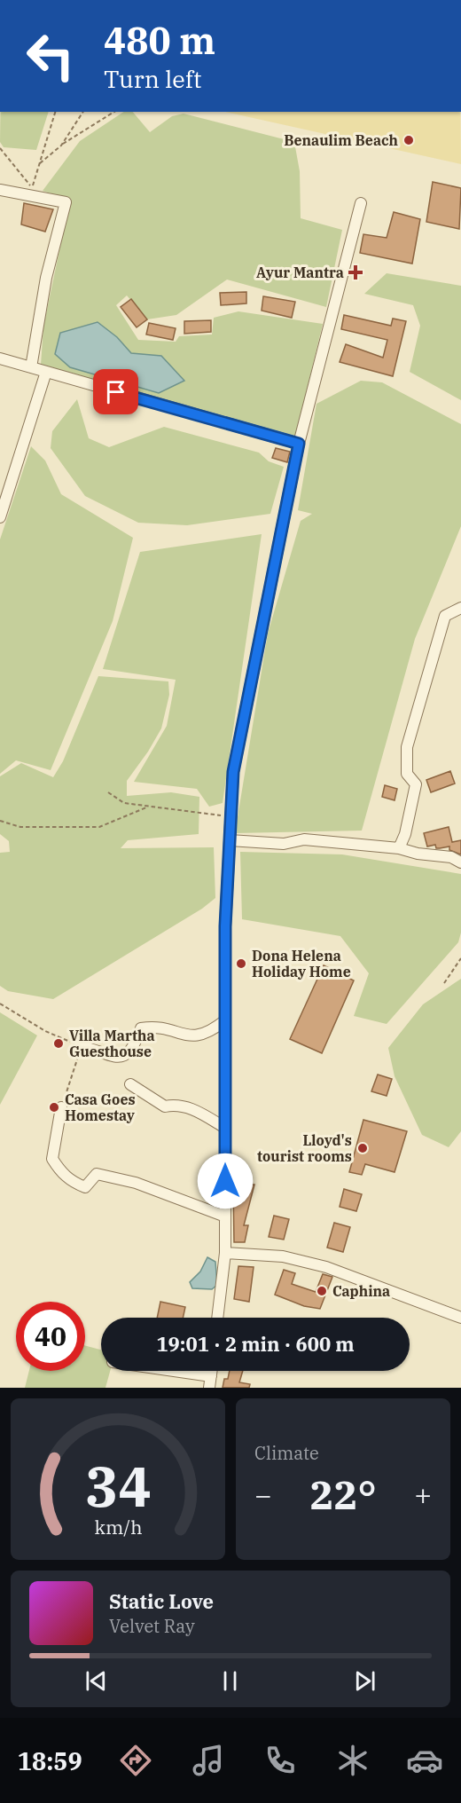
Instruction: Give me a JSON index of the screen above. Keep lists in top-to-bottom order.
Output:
{
  "places": {
    "other": [
      "Benaulim Beach",
      "Dona Helena Holiday Home",
      "Villa Martha Guesthouse",
      "Casa Goes Homestay",
      "Lloyd's tourist rooms",
      "Caphina"
    ],
    "health": ["Ayur Mantra"]
  },
  "page": {
    "turn": ["480 m", "Turn left"],
    "limit": "40",
    "trip": "19:01 · 2 min · 600 m",
    "tile": "Climate",
    "heat": ["−", "22°", "+"],
    "song": ["Static Love", "Velvet Ray"],
    "tabs": "18:59",
    "gauge": ["34", "km/h"]
  }
}
